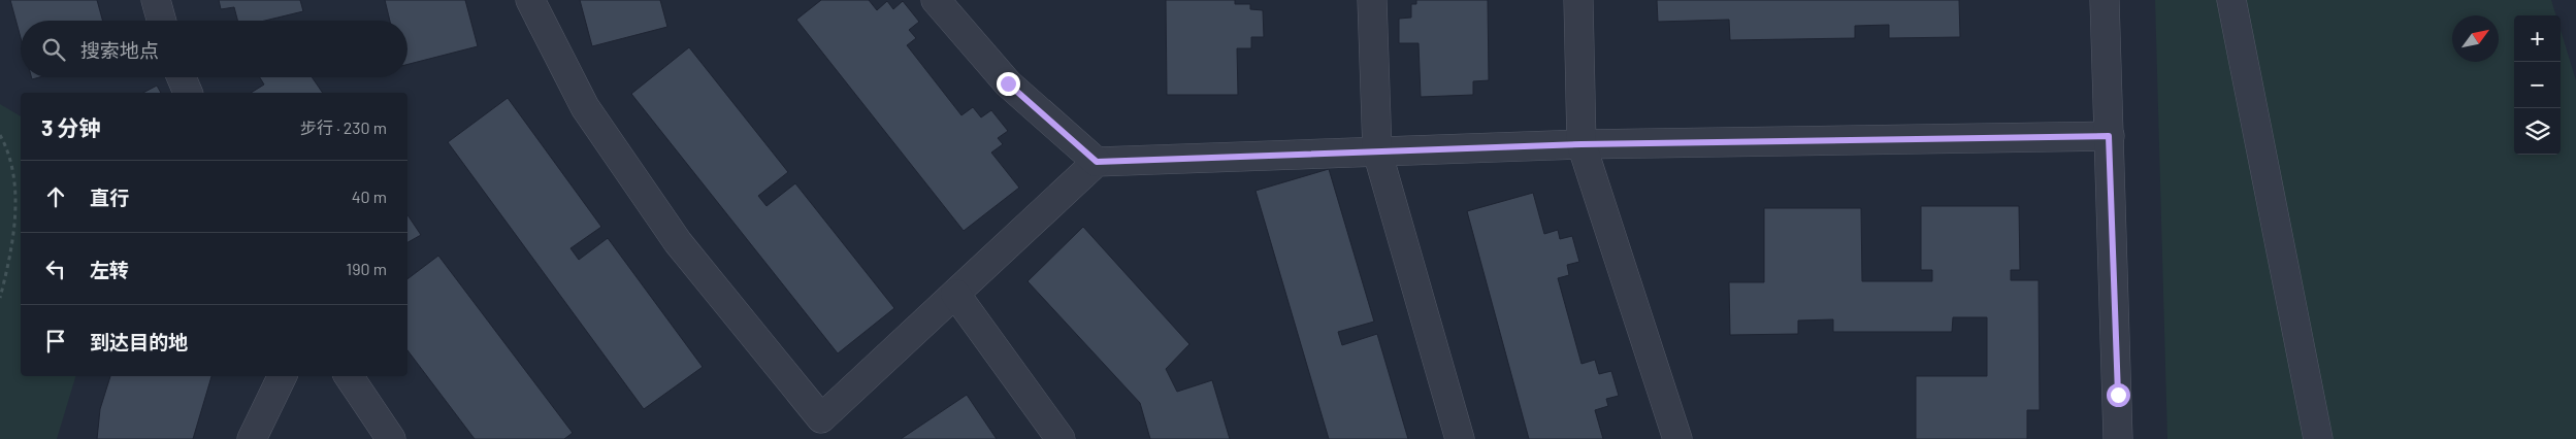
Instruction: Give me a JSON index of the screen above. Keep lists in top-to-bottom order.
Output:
{
  "north": "top right",
  "page": {
    "map_buttons": ["+", "−"],
    "search": "搜索地点",
    "heading": ["3 分钟", "步行 · 230 m"],
    "list": [
      ["直行", "40 m"],
      ["左转", "190 m"],
      "到达目的地"
    ]
  }
}
